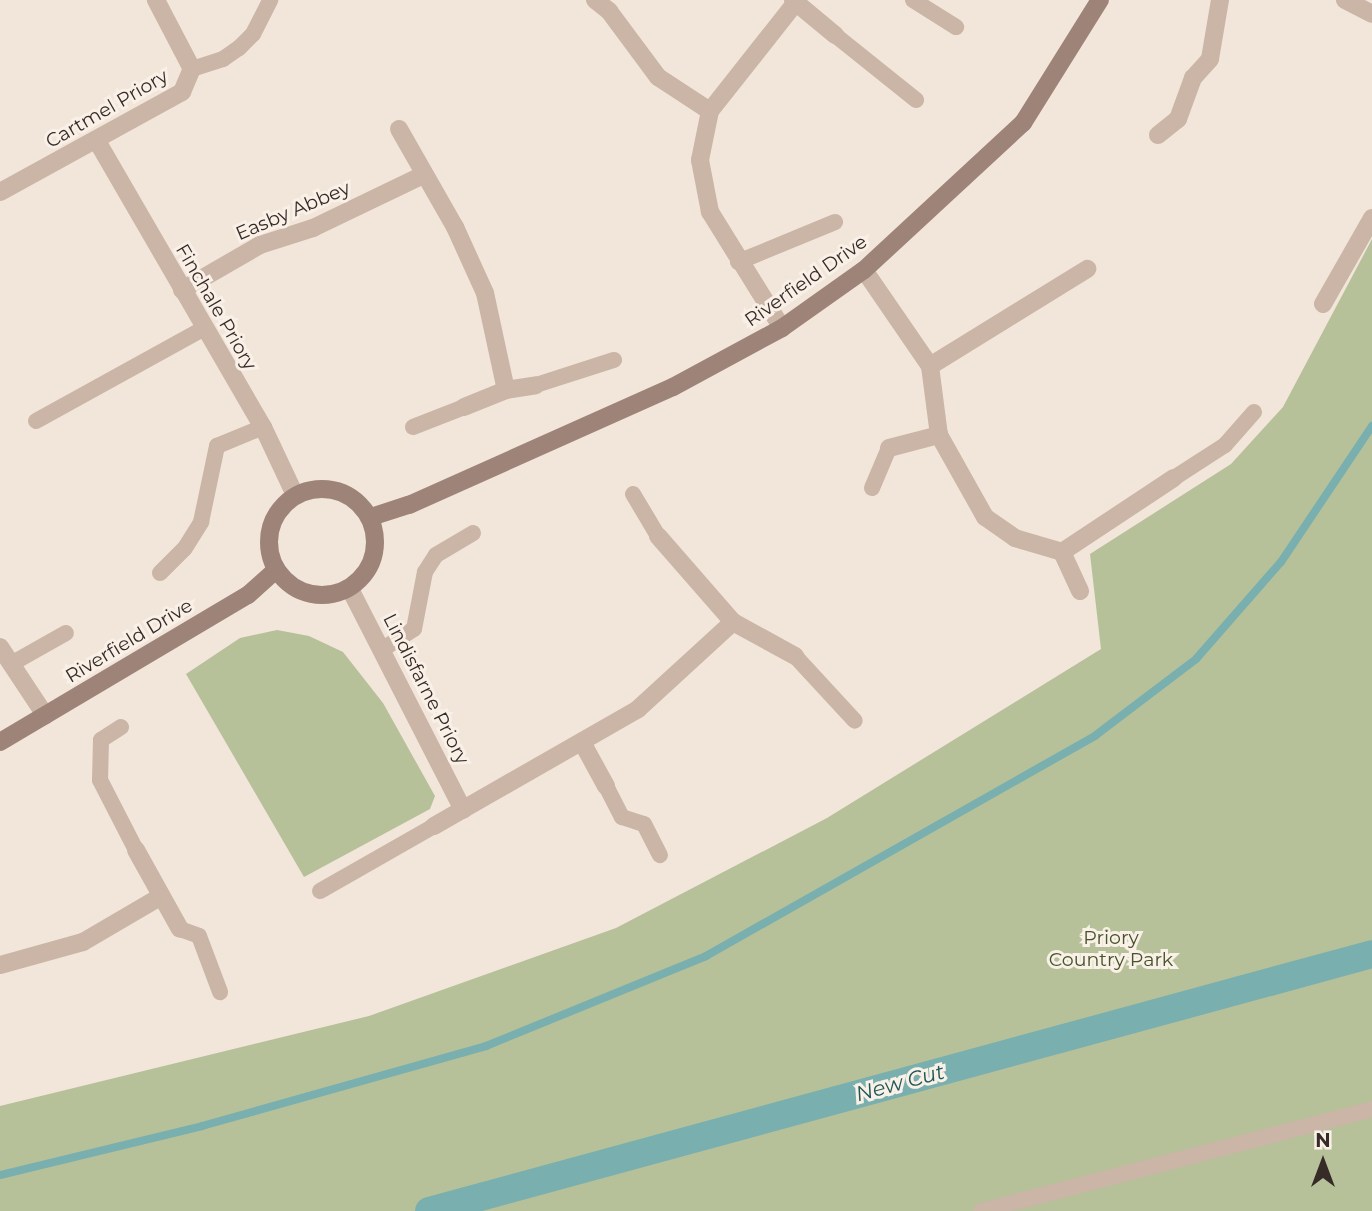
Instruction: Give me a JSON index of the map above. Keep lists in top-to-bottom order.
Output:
{
  "streets": {
    "street": [
      "Cartmel Priory",
      "Easby Abbey",
      "Riverfield Drive",
      "Finchale Priory",
      "Lindisfarne Priory"
    ]
  },
  "crossings": [
    ["Cartmel Priory", "Finchale Priory"],
    ["Easby Abbey", "Finchale Priory"],
    ["Riverfield Drive", "Finchale Priory"],
    ["Riverfield Drive", "Lindisfarne Priory"],
    ["Finchale Priory", "Lindisfarne Priory"]
  ],
  "water": ["New Cut"],
  "parks": ["Priory Country Park"],
  "north": "top"
}
